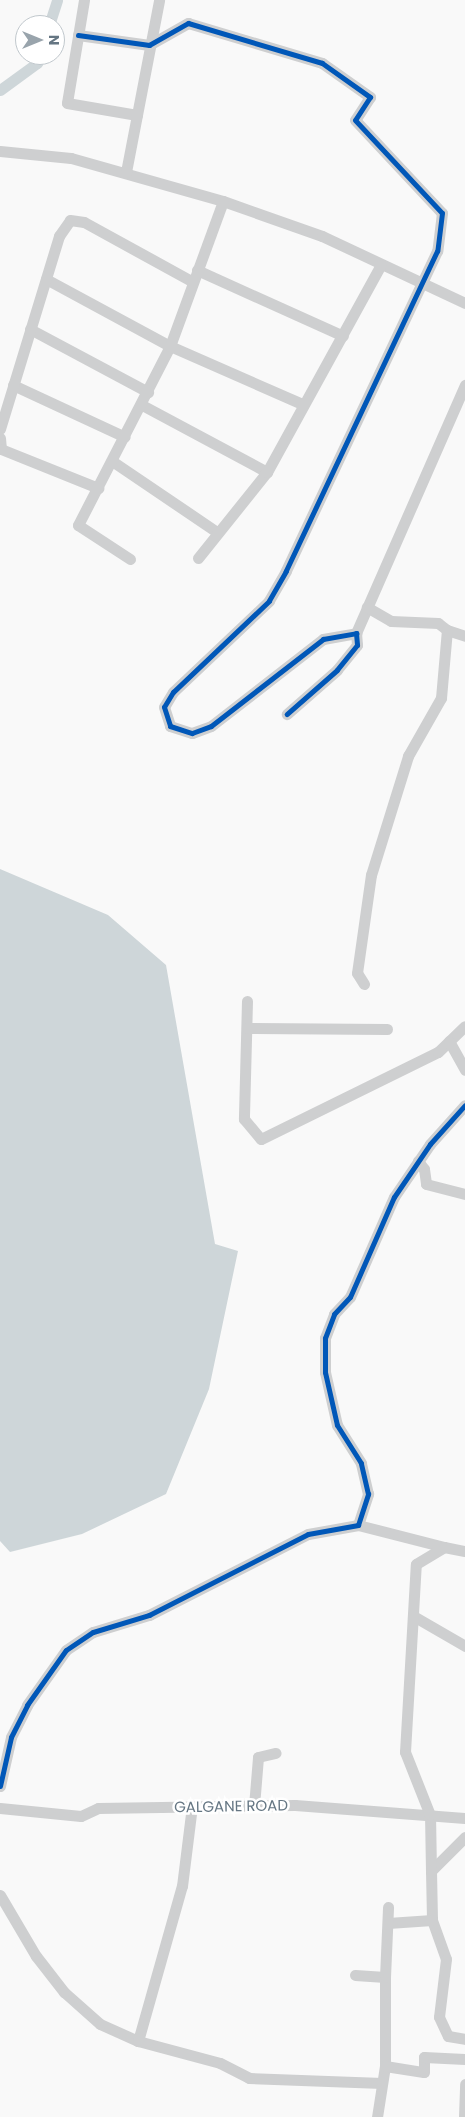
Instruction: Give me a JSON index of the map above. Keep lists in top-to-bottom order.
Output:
{
  "streets": {
    "street": ["GALGANE ROAD"]
  },
  "north": "right"
}
